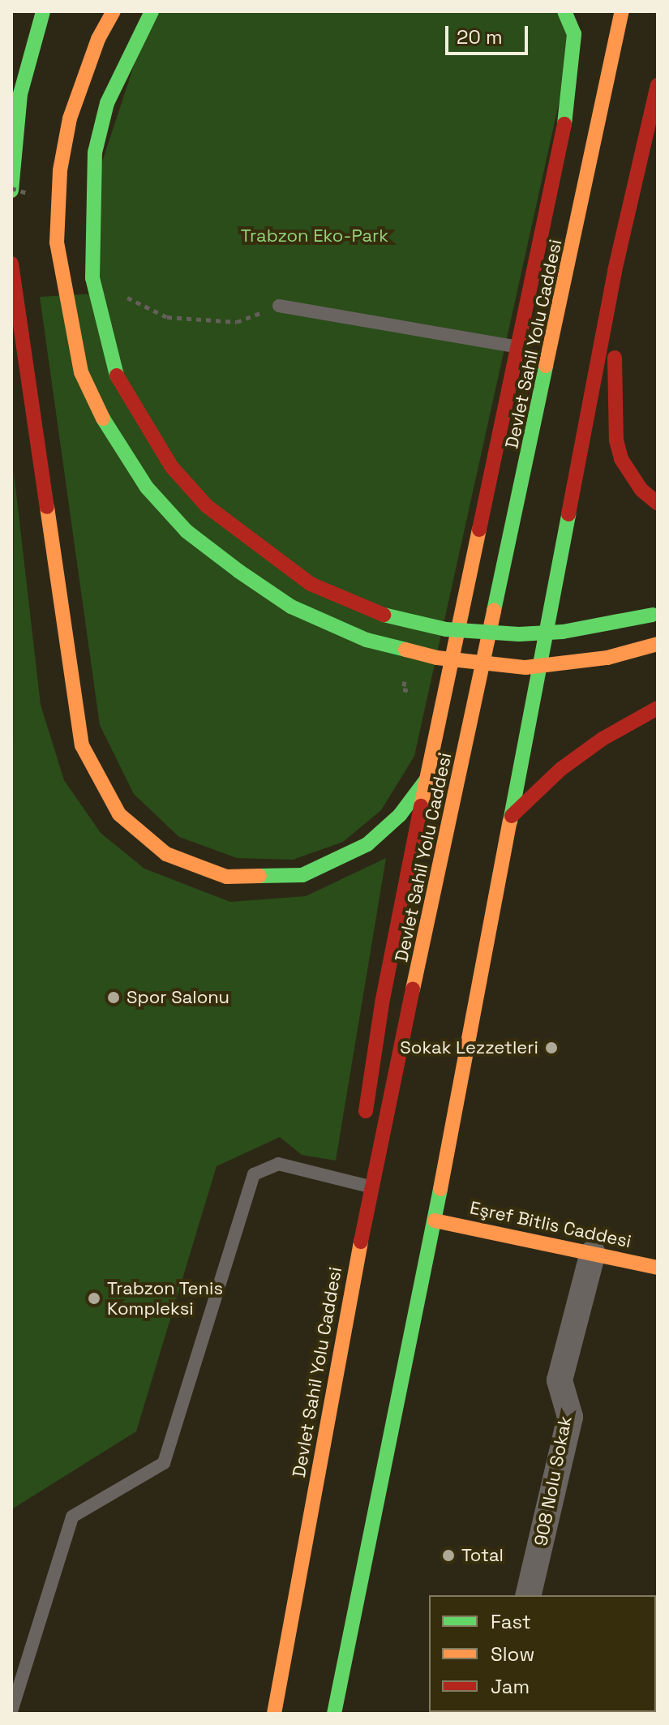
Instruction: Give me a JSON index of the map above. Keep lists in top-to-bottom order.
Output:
{
  "streets": {
    "main road": ["Devlet Sahil Yolu Caddesi", "Eşref Bitlis Caddesi"],
    "street": ["908 Nolu Sokak"]
  },
  "crossings": [
    ["Eşref Bitlis Caddesi", "908 Nolu Sokak"]
  ],
  "parks": ["Trabzon Eko-Park"],
  "places": [
    "Spor Salonu",
    "Sokak Lezzetleri",
    "Trabzon Tenis Kompleksi",
    "Total"
  ],
  "legend": ["Fast", "Slow", "Jam"],
  "scale_bar": "20 m"
}
